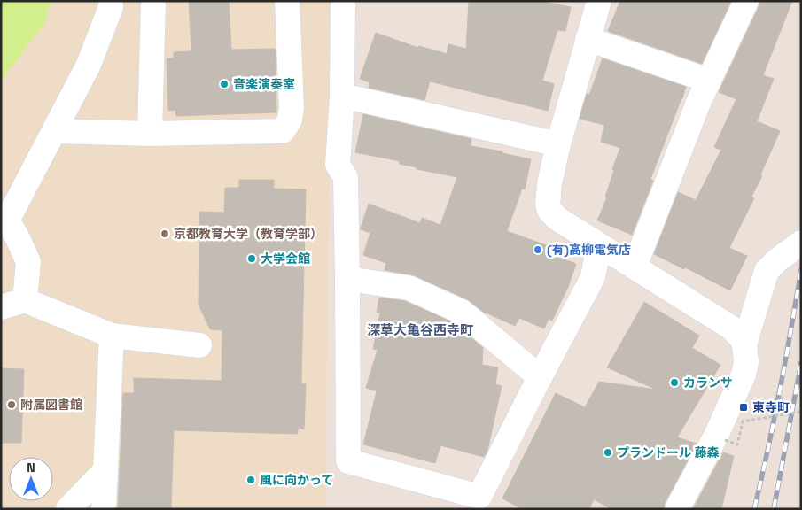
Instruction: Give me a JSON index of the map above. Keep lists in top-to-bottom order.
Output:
{
  "districts": ["深草大亀谷西寺町"],
  "places": {
    "other": [
      "音楽演奏室",
      "京都教育大学（教育学部）",
      "(有)高柳電気店",
      "大学会館",
      "カランサ",
      "附属図書館",
      "プランドール 藤森",
      "風に向かって"
    ],
    "transit": ["東寺町"]
  },
  "north": "top"
}
